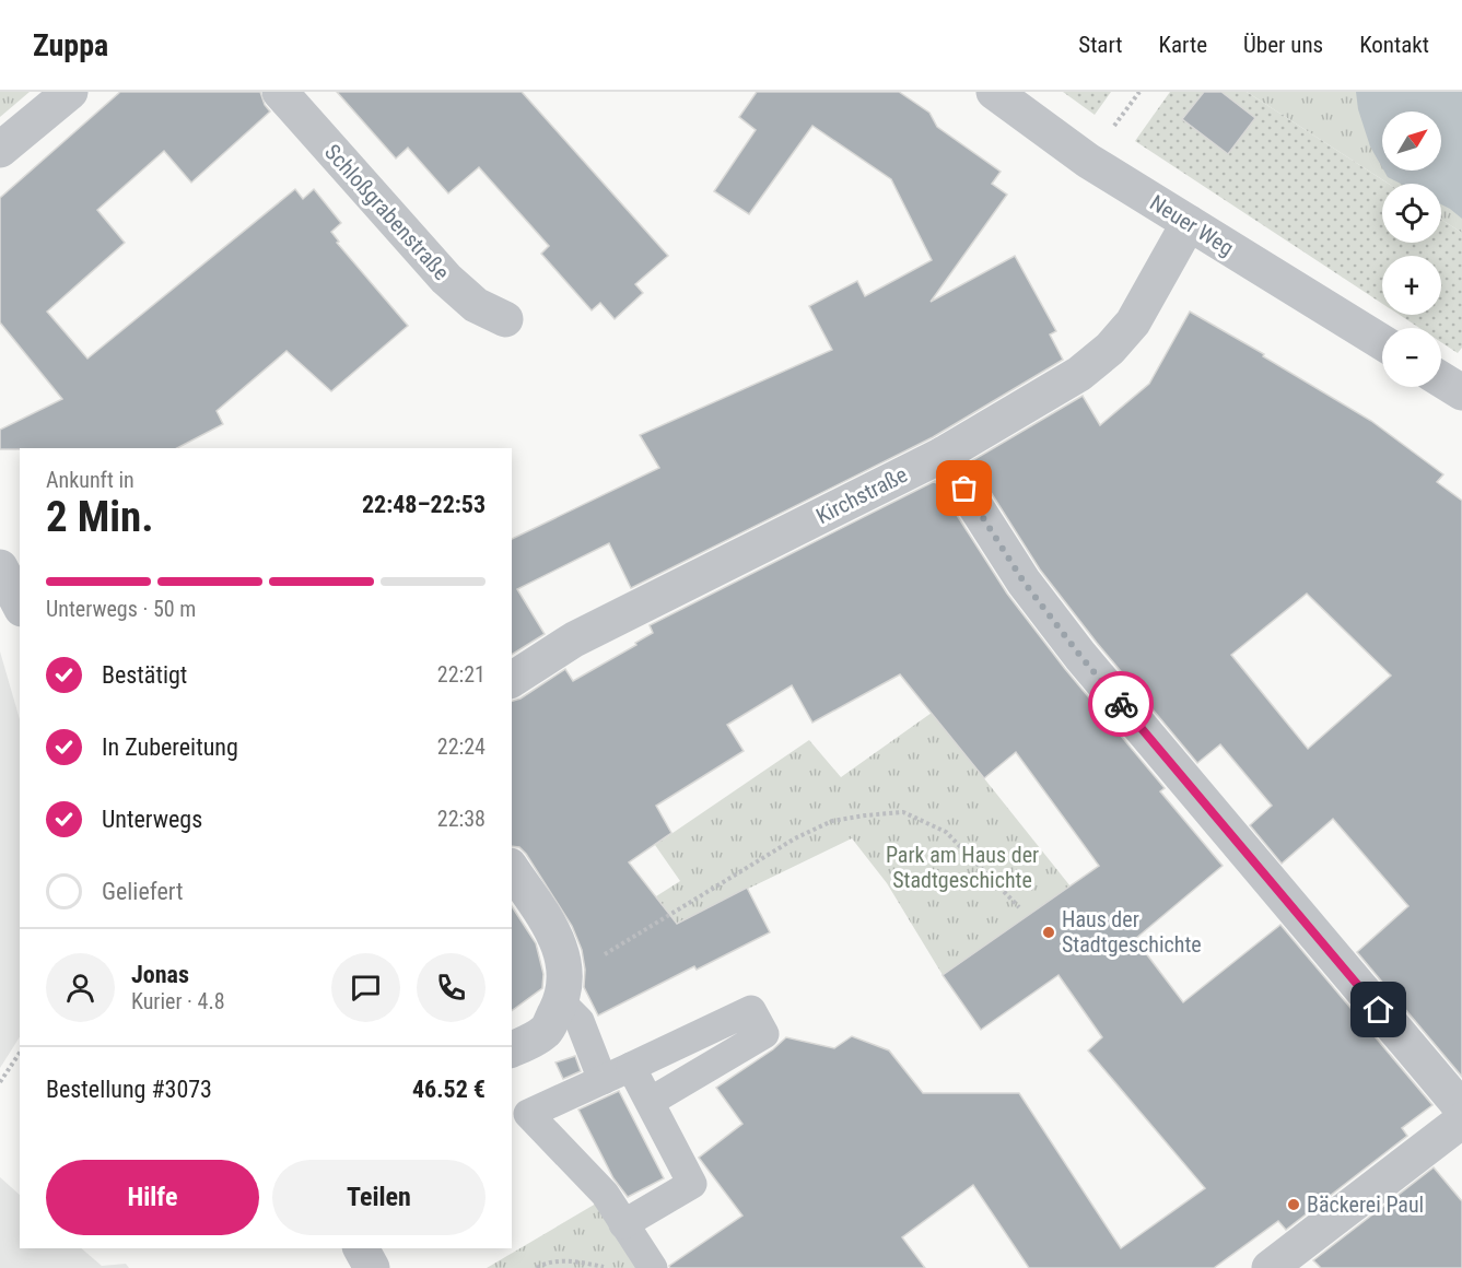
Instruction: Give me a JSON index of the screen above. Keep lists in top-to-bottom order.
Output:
{
  "streets": {
    "street": ["Schloßgrabenstraße", "Neuer Weg", "Kirchstraße"]
  },
  "crossings": [
    ["Neuer Weg", "Kirchstraße"]
  ],
  "parks": ["Park am Haus der Stadtgeschichte"],
  "places": ["Haus der Stadtgeschichte", "Bäckerei Paul"],
  "north": "top right",
  "page": {
    "header": "Zuppa",
    "nav": [
      "Start",
      "Karte",
      "Über uns",
      "Kontakt"
    ],
    "map_buttons": ["+", "−"],
    "heading": ["2 Min.", "Ankunft in", "22:48–22:53"],
    "panel": [
      "Jonas",
      "Kurier · 4.8",
      "Bestellung #3073",
      "46.52 €"
    ],
    "bar": "Unterwegs · 50 m",
    "list": [
      ["Bestätigt", "22:21"],
      ["In Zubereitung", "22:24"],
      ["Unterwegs", "22:38"],
      "Geliefert"
    ],
    "buttons": ["Hilfe", "Teilen"]
  }
}
